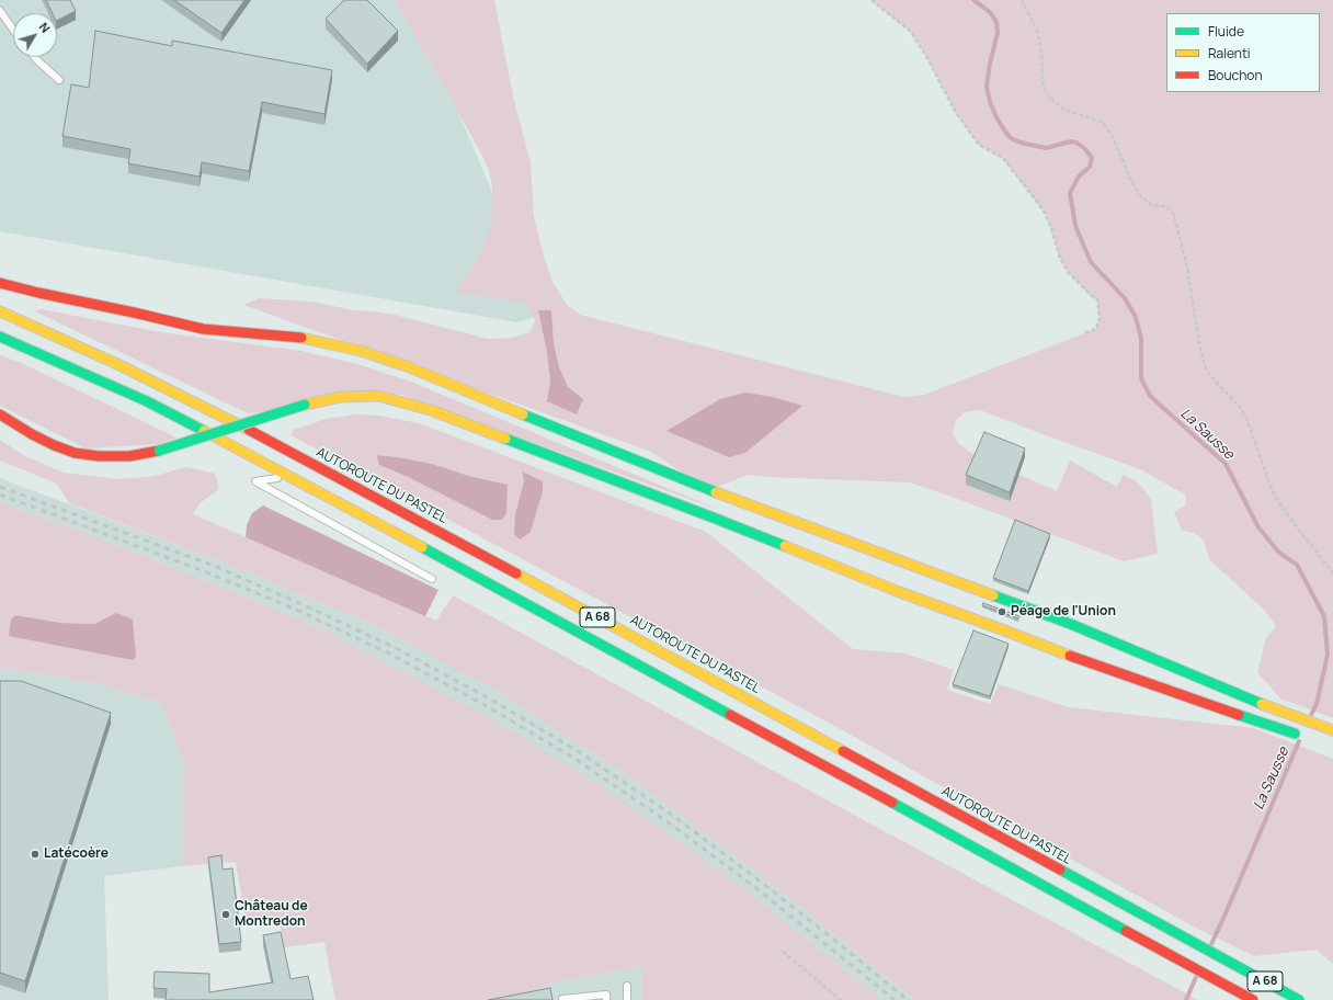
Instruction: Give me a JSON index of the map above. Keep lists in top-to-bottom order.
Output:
{
  "streets": {
    "highway": ["AUTOROUTE DU PASTEL", "A 68"]
  },
  "water": ["La Sausse"],
  "places": ["Péage de l'Union", "Latécoère", "Château de Montredon"],
  "legend": ["Fluide", "Ralenti", "Bouchon"],
  "north": "top right"
}
